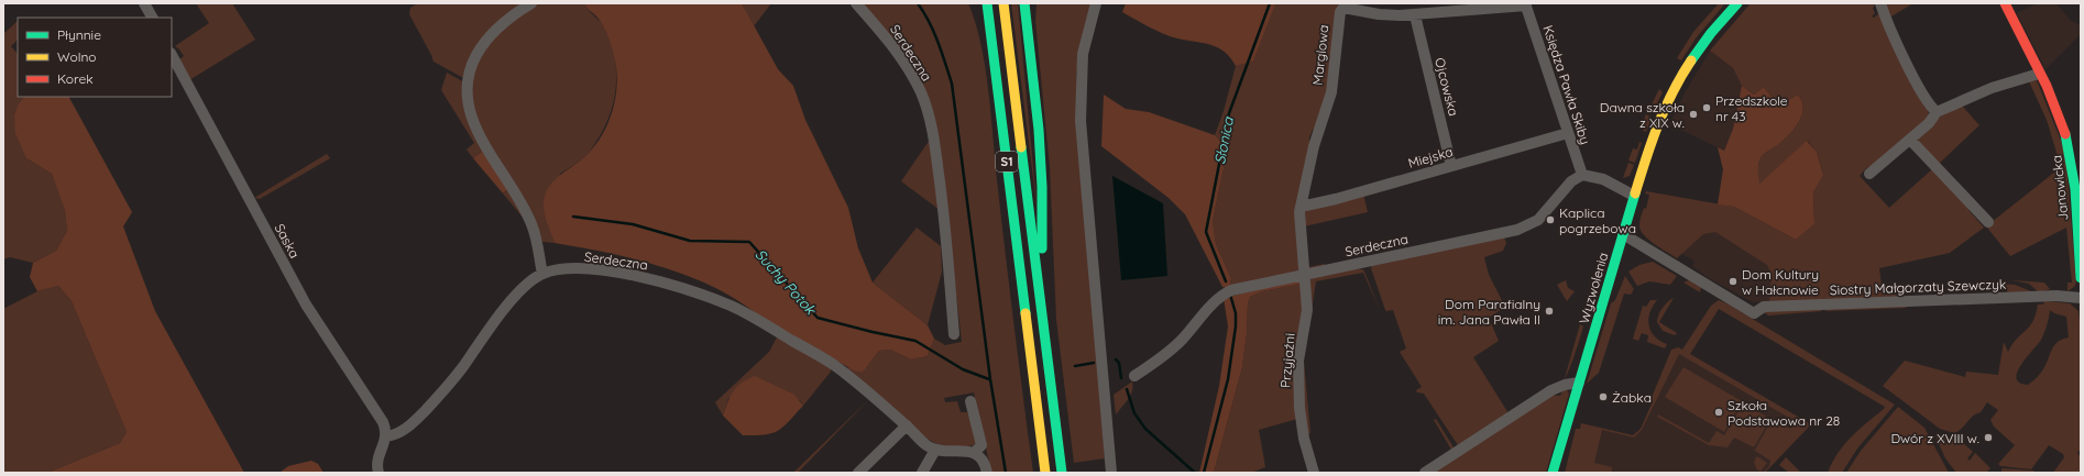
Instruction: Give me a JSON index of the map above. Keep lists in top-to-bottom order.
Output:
{
  "streets": {
    "main road": ["S1", "Janowicka", "Wyzwolenia"],
    "street": [
      "Serdeczna",
      "Marglowa",
      "Księdza Pawła Skiby",
      "Ojcowska",
      "Miejska",
      "Saska",
      "Siostry Małgorzaty Szewczyk",
      "Przyjaźni"
    ]
  },
  "crossings": [
    ["Serdeczna", "Księdza Pawła Skiby"],
    ["Serdeczna", "Przyjaźni"],
    ["Marglowa", "Księdza Pawła Skiby"],
    ["Marglowa", "Ojcowska"],
    ["Marglowa", "Miejska"],
    ["Marglowa", "Przyjaźni"],
    ["Księdza Pawła Skiby", "Miejska"],
    ["Ojcowska", "Miejska"],
    ["Miejska", "Przyjaźni"],
    ["Siostry Małgorzaty Szewczyk", "Wyzwolenia"]
  ],
  "water": ["Słonica", "Suchy Potok"],
  "places": [
    "Przedszkole nr 43",
    "Dawna szkoła z XIX w.",
    "Kaplica pogrzebowa",
    "Dom Kultury w Hałcnowie",
    "Dom Parafialny im. Jana Pawła II",
    "Żabka",
    "Szkoła Podstawowa nr 28",
    "Dwór z XVIII w."
  ],
  "legend": ["Płynnie", "Wolno", "Korek"]
}
